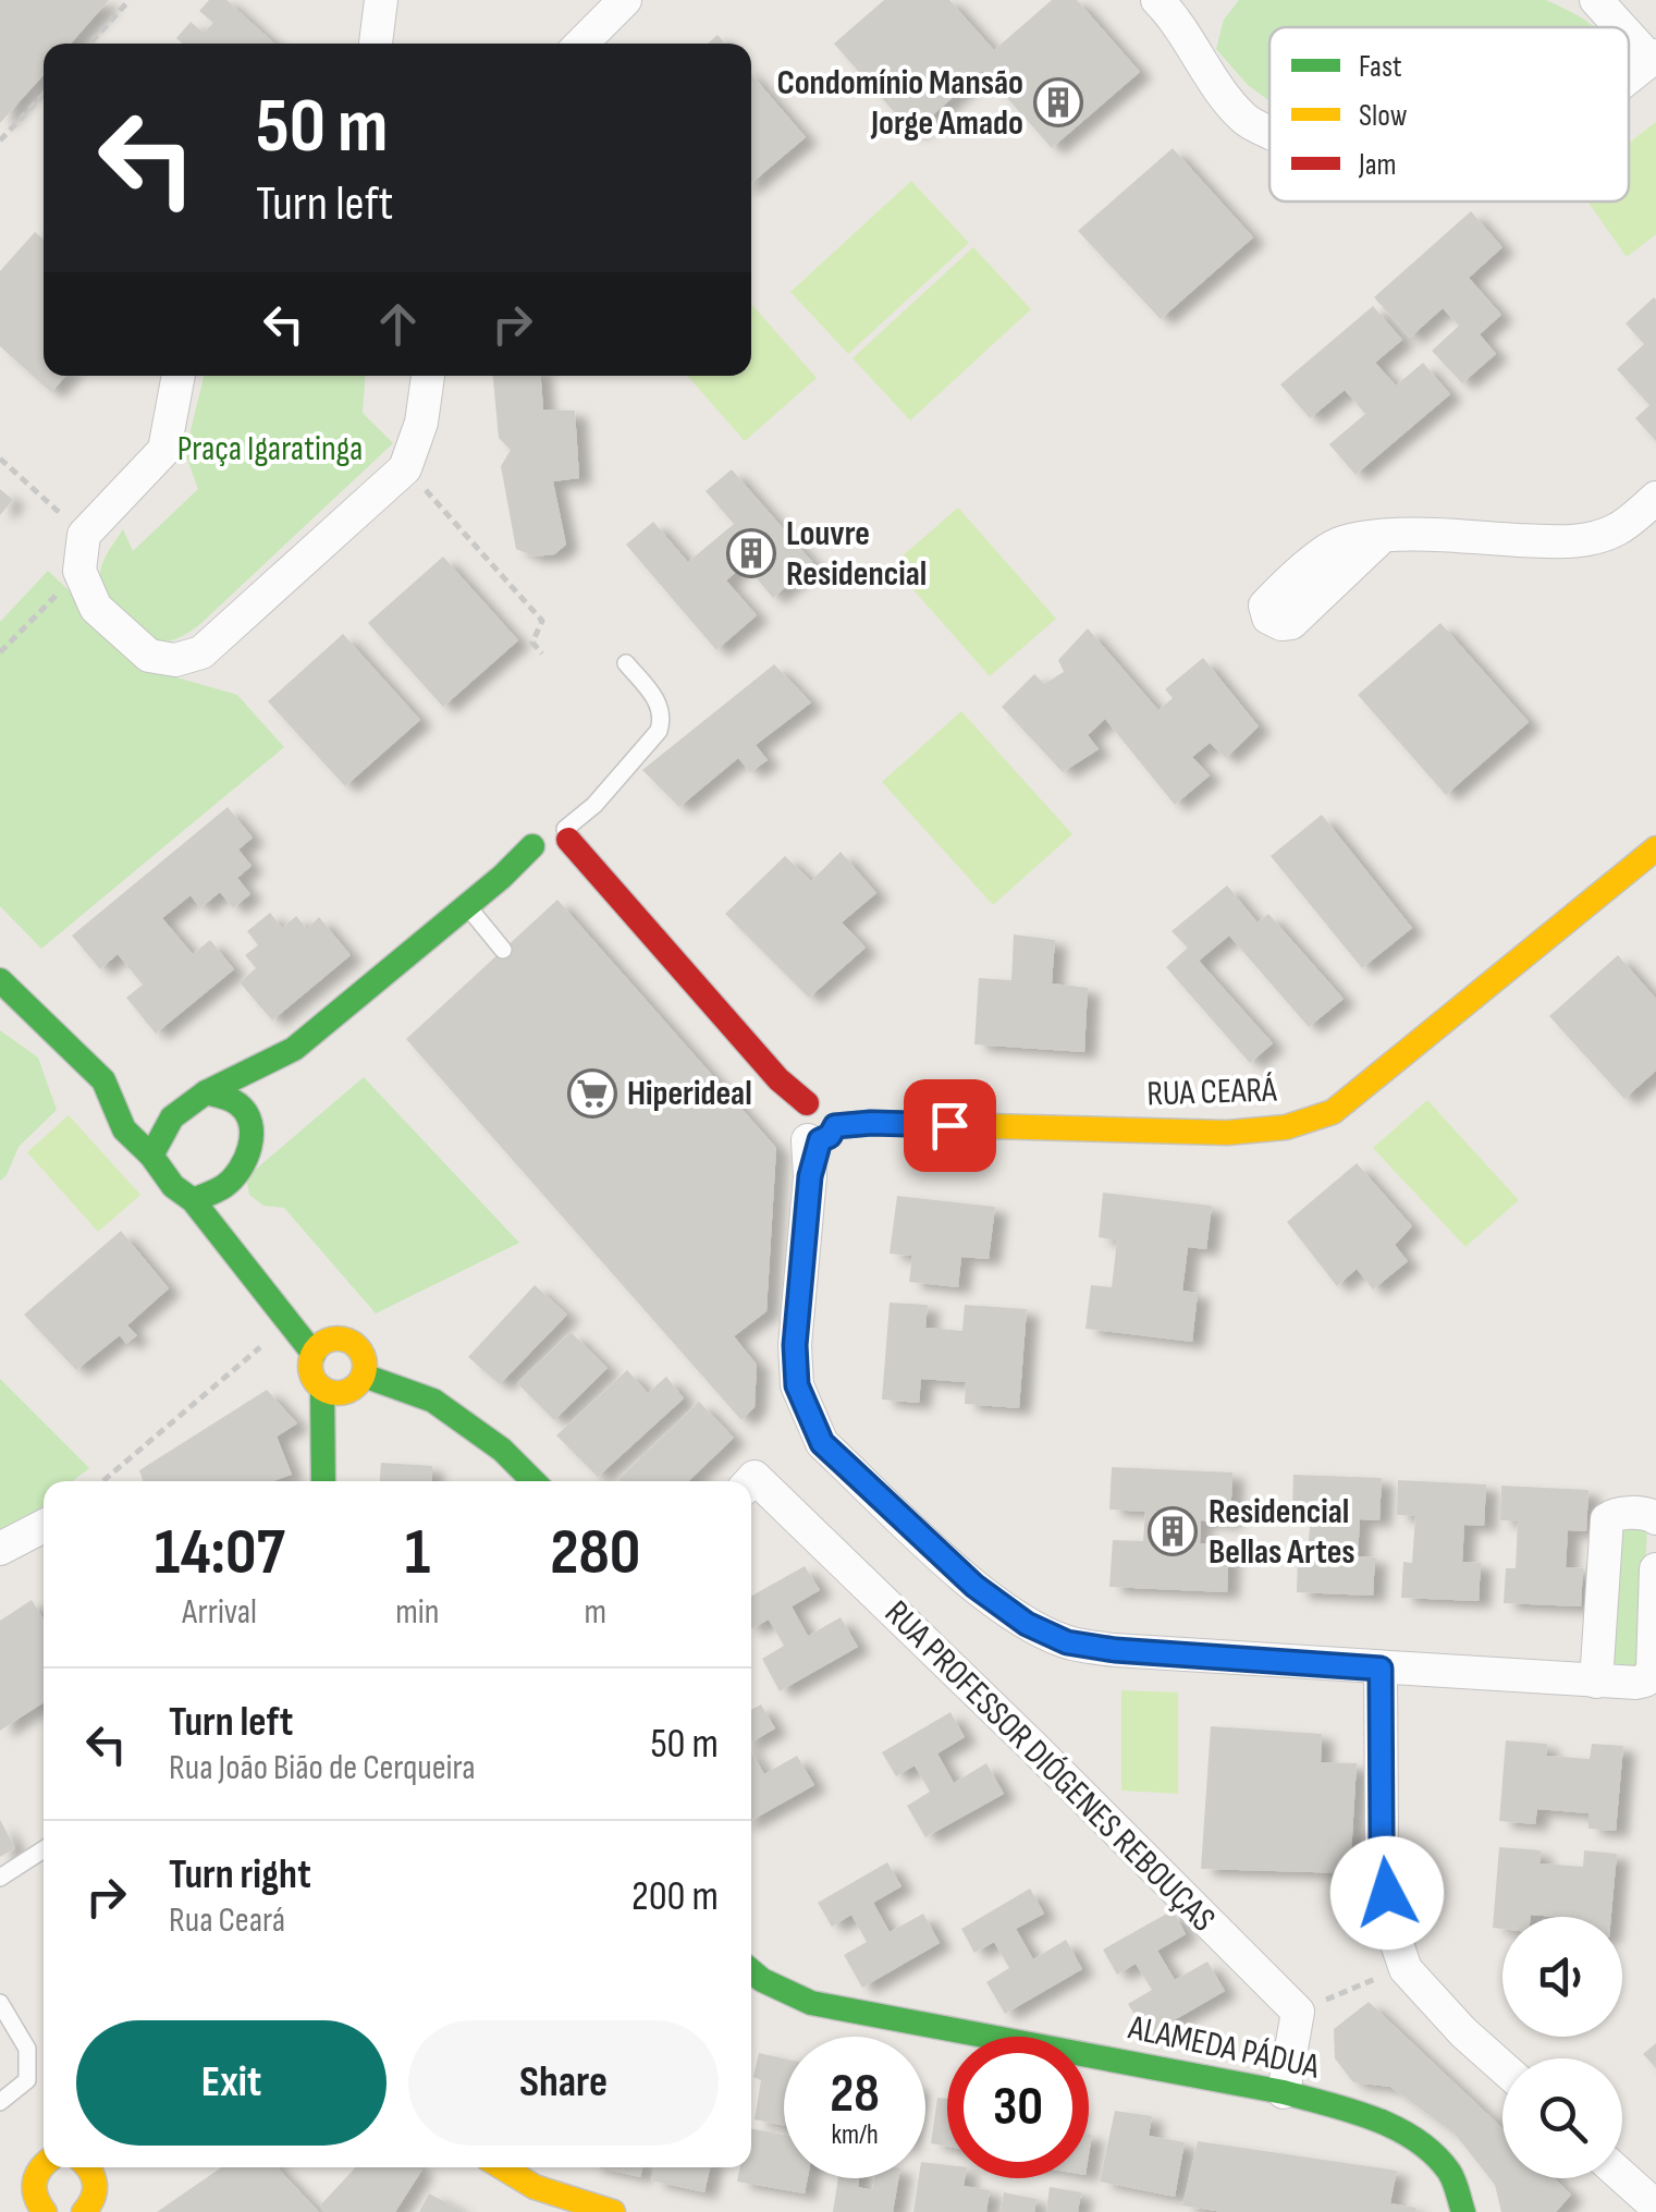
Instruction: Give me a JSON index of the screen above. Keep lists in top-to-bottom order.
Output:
{
  "streets": {
    "street": ["RUA CEARÁ", "RUA PROFESSOR DIÓGENES REBOUÇAS", "ALAMEDA PÁDUA"]
  },
  "parks": ["Praça Igaratinga"],
  "places": {
    "building": ["Condomínio Mansão Jorge Amado", "Louvre Residencial", "Residencial Bellas Artes"],
    "supermarket": ["Hiperideal"]
  },
  "legend": ["Fast", "Slow", "Jam"],
  "page": {
    "turn": ["50 m", "Turn left"],
    "eta": [
      "14:07",
      "Arrival",
      "1",
      "min",
      "280",
      "m"
    ],
    "list": [
      {
        "name": "Turn left",
        "note": "Rua João Bião de Cerqueira",
        "value": "50 m"
      },
      {
        "name": "Turn right",
        "note": "Rua Ceará",
        "value": "200 m"
      }
    ],
    "buttons": ["Exit", "Share"],
    "speed": "28 km/h",
    "limit": "30"
  }
}
